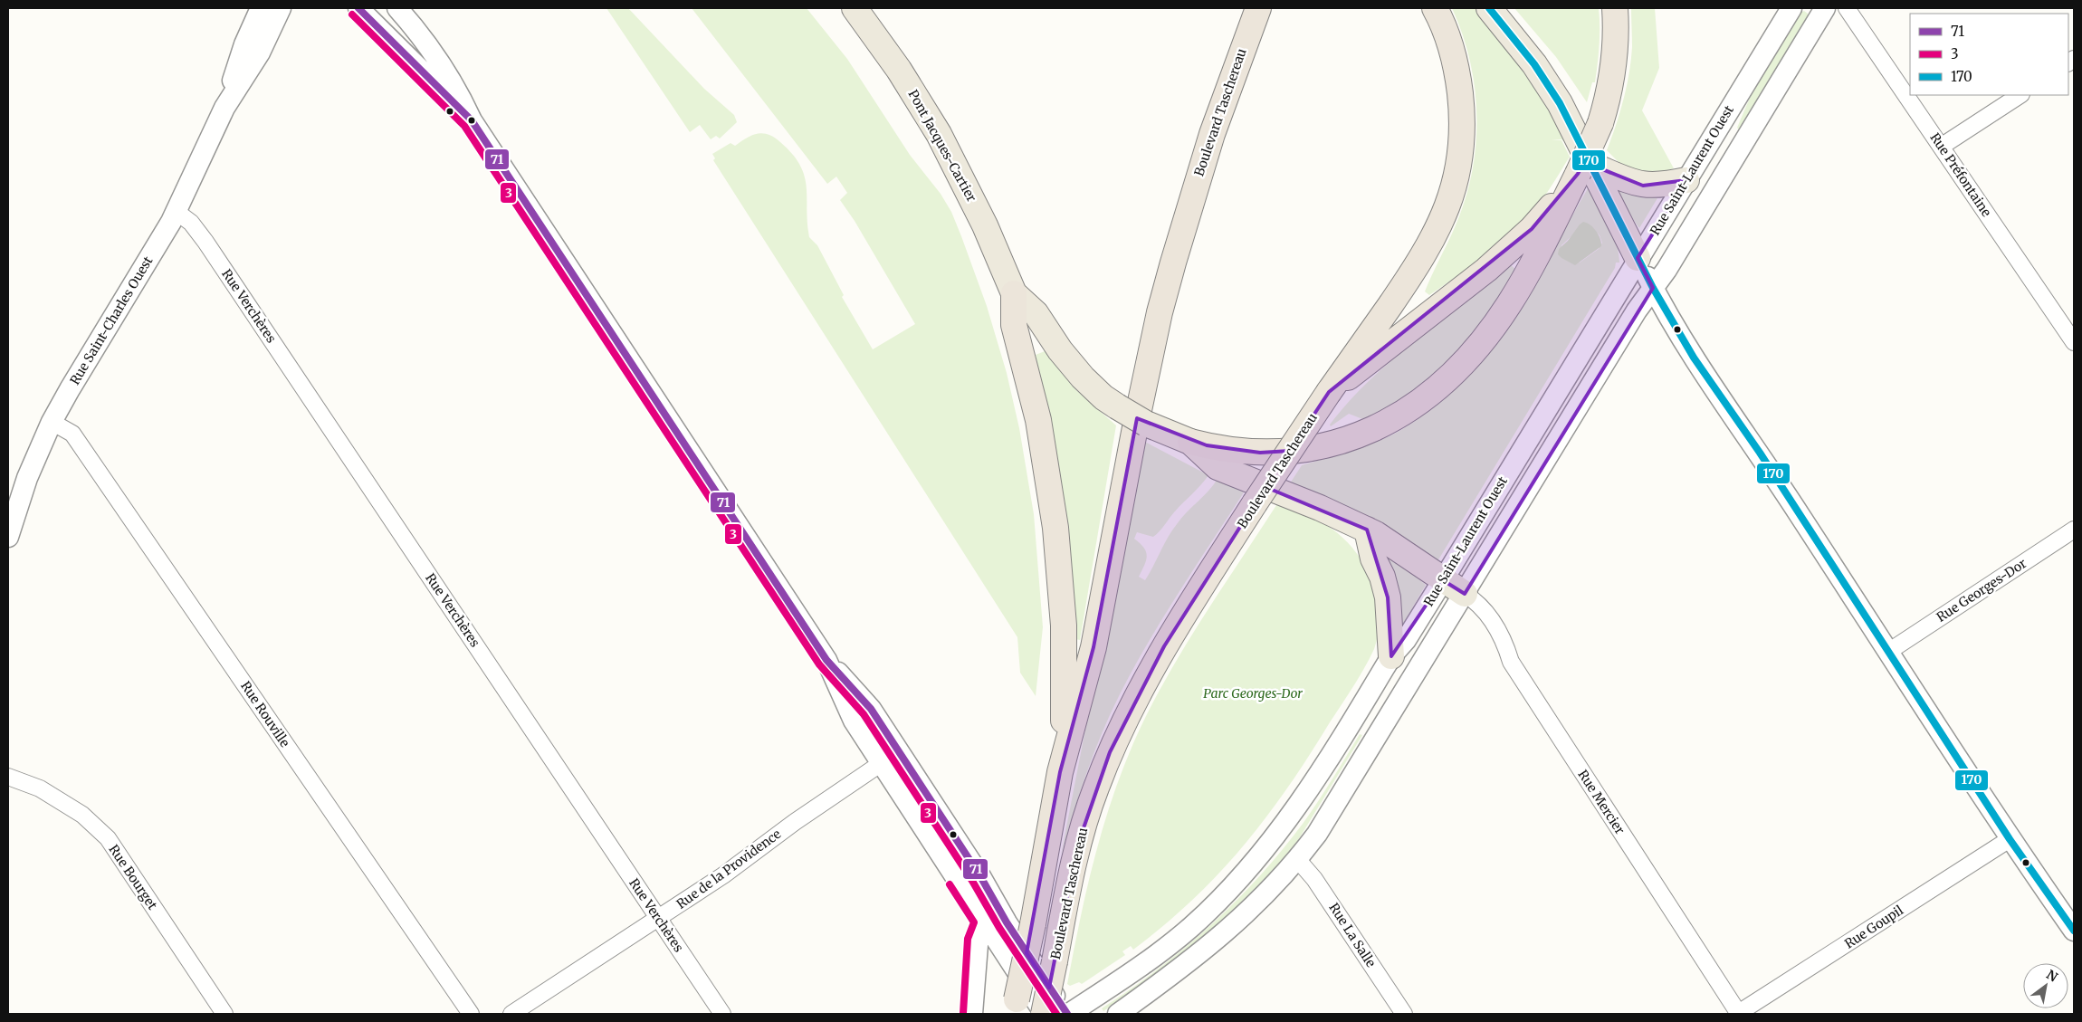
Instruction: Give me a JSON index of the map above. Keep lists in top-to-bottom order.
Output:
{
  "streets": {
    "highway": ["Boulevard Taschereau"],
    "main road": ["Pont Jacques-Cartier"],
    "street": [
      "Rue Saint-Laurent Ouest",
      "Rue Préfontaine",
      "Rue Verchères",
      "Rue Saint-Charles Ouest",
      "Rue Georges-Dor",
      "Rue Rouville",
      "Rue Mercier",
      "Rue de la Providence",
      "Rue Bourget",
      "Rue Goupil",
      "Rue La Salle"
    ]
  },
  "crossings": [
    ["Rue Saint-Laurent Ouest", "Rue Mercier"],
    ["Rue Saint-Laurent Ouest", "Rue La Salle"],
    ["Rue Verchères", "Rue Saint-Charles Ouest"],
    ["Rue Verchères", "Rue de la Providence"],
    ["Rue Saint-Charles Ouest", "Rue Rouville"],
    ["Rue Mercier", "Rue Goupil"]
  ],
  "parks": ["Parc Georges-Dor"],
  "lines": ["transit line 71", "transit line 170", "transit line 3"],
  "legend": ["71", "3", "170"],
  "north": "top right"
}
